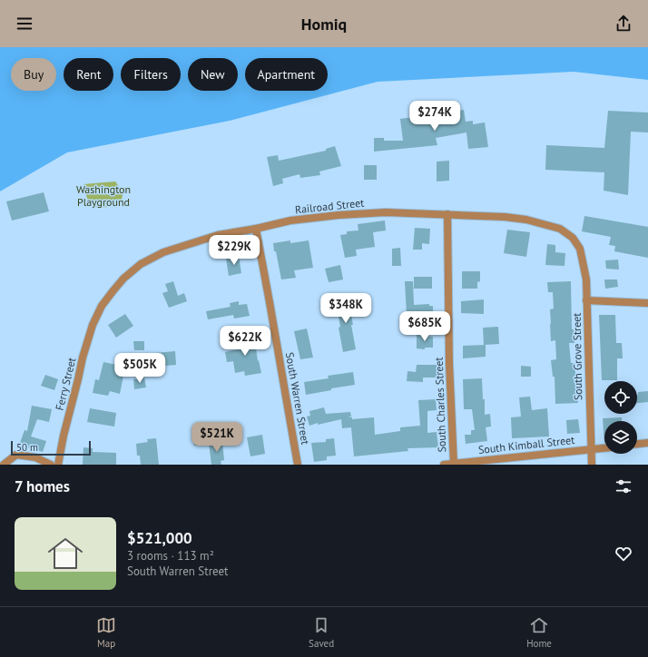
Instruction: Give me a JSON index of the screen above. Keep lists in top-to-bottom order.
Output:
{
  "streets": {
    "street": [
      "Railroad Street",
      "South Grove Street",
      "Ferry Street",
      "South Warren Street",
      "South Charles Street",
      "South Kimball Street"
    ]
  },
  "crossings": [
    ["Railroad Street", "South Grove Street"],
    ["Railroad Street", "Ferry Street"],
    ["Railroad Street", "South Warren Street"],
    ["Railroad Street", "South Charles Street"],
    ["South Grove Street", "South Kimball Street"],
    ["South Charles Street", "South Kimball Street"]
  ],
  "parks": ["Washington Playground"],
  "scale_bar": "50 m",
  "page": {
    "header": "Homiq",
    "chip": [
      "Buy",
      "Rent",
      "Filters",
      "New",
      "Apartment"
    ],
    "price": [
      "$274K",
      "$229K",
      "$348K",
      "$685K",
      "$622K",
      "$505K",
      "$521K"
    ],
    "scale": "50 m",
    "heading": "7 homes",
    "list": [
      {
        "name": "$521,000",
        "note": "3 rooms · 113 m² · South Warren Street"
      }
    ],
    "tabs": ["Map", "Saved", "Home"]
  }
}
